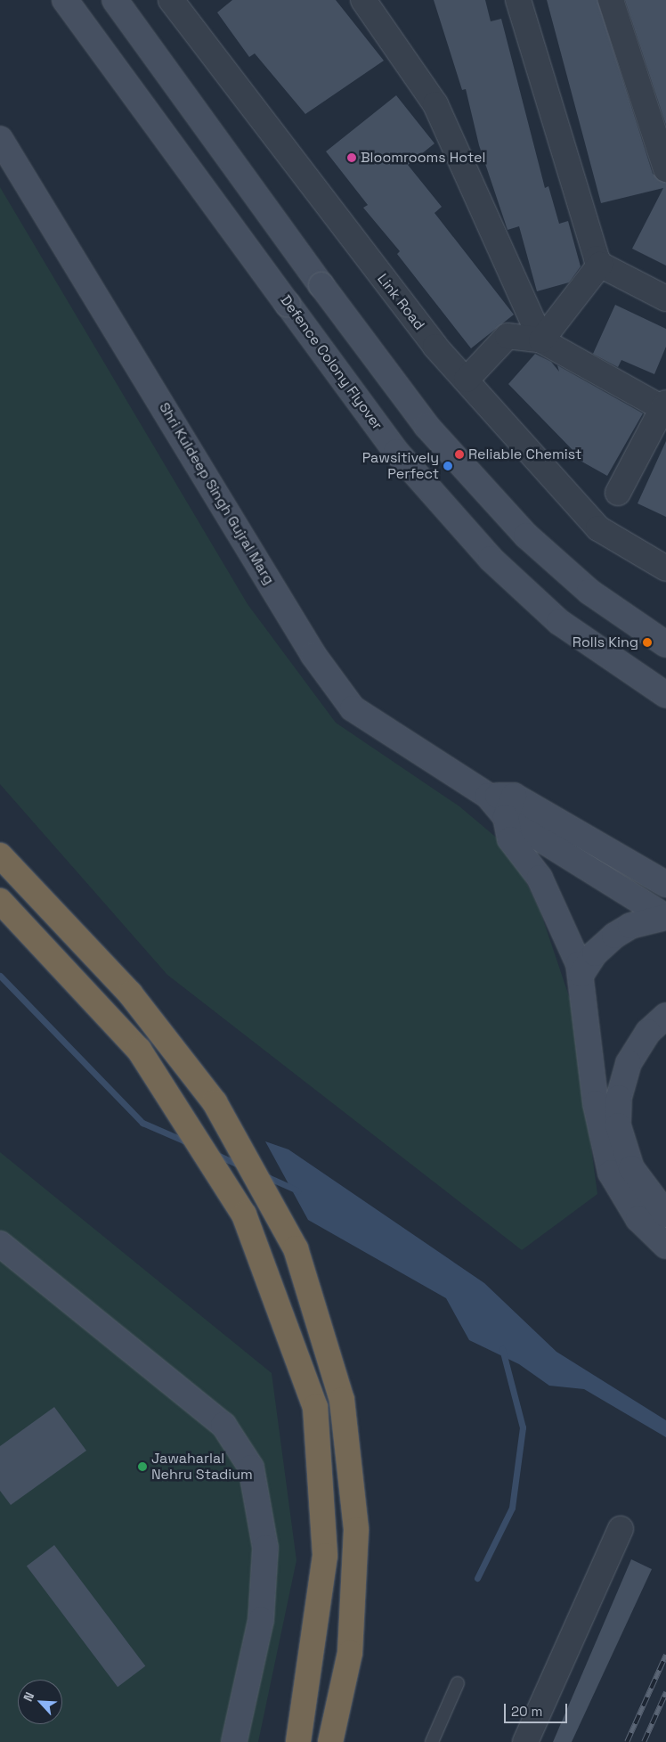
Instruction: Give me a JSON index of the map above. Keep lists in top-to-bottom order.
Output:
{
  "streets": {
    "street": ["Link Road", "Defence Colony Flyover", "Shri Kuldeep Singh Gujral Marg"]
  },
  "places": [
    "Bloomrooms Hotel",
    "Reliable Chemist",
    "Pawsitively Perfect",
    "Rolls King",
    "Jawaharlal Nehru Stadium"
  ],
  "scale_bar": "20 m",
  "north": "top left"
}
